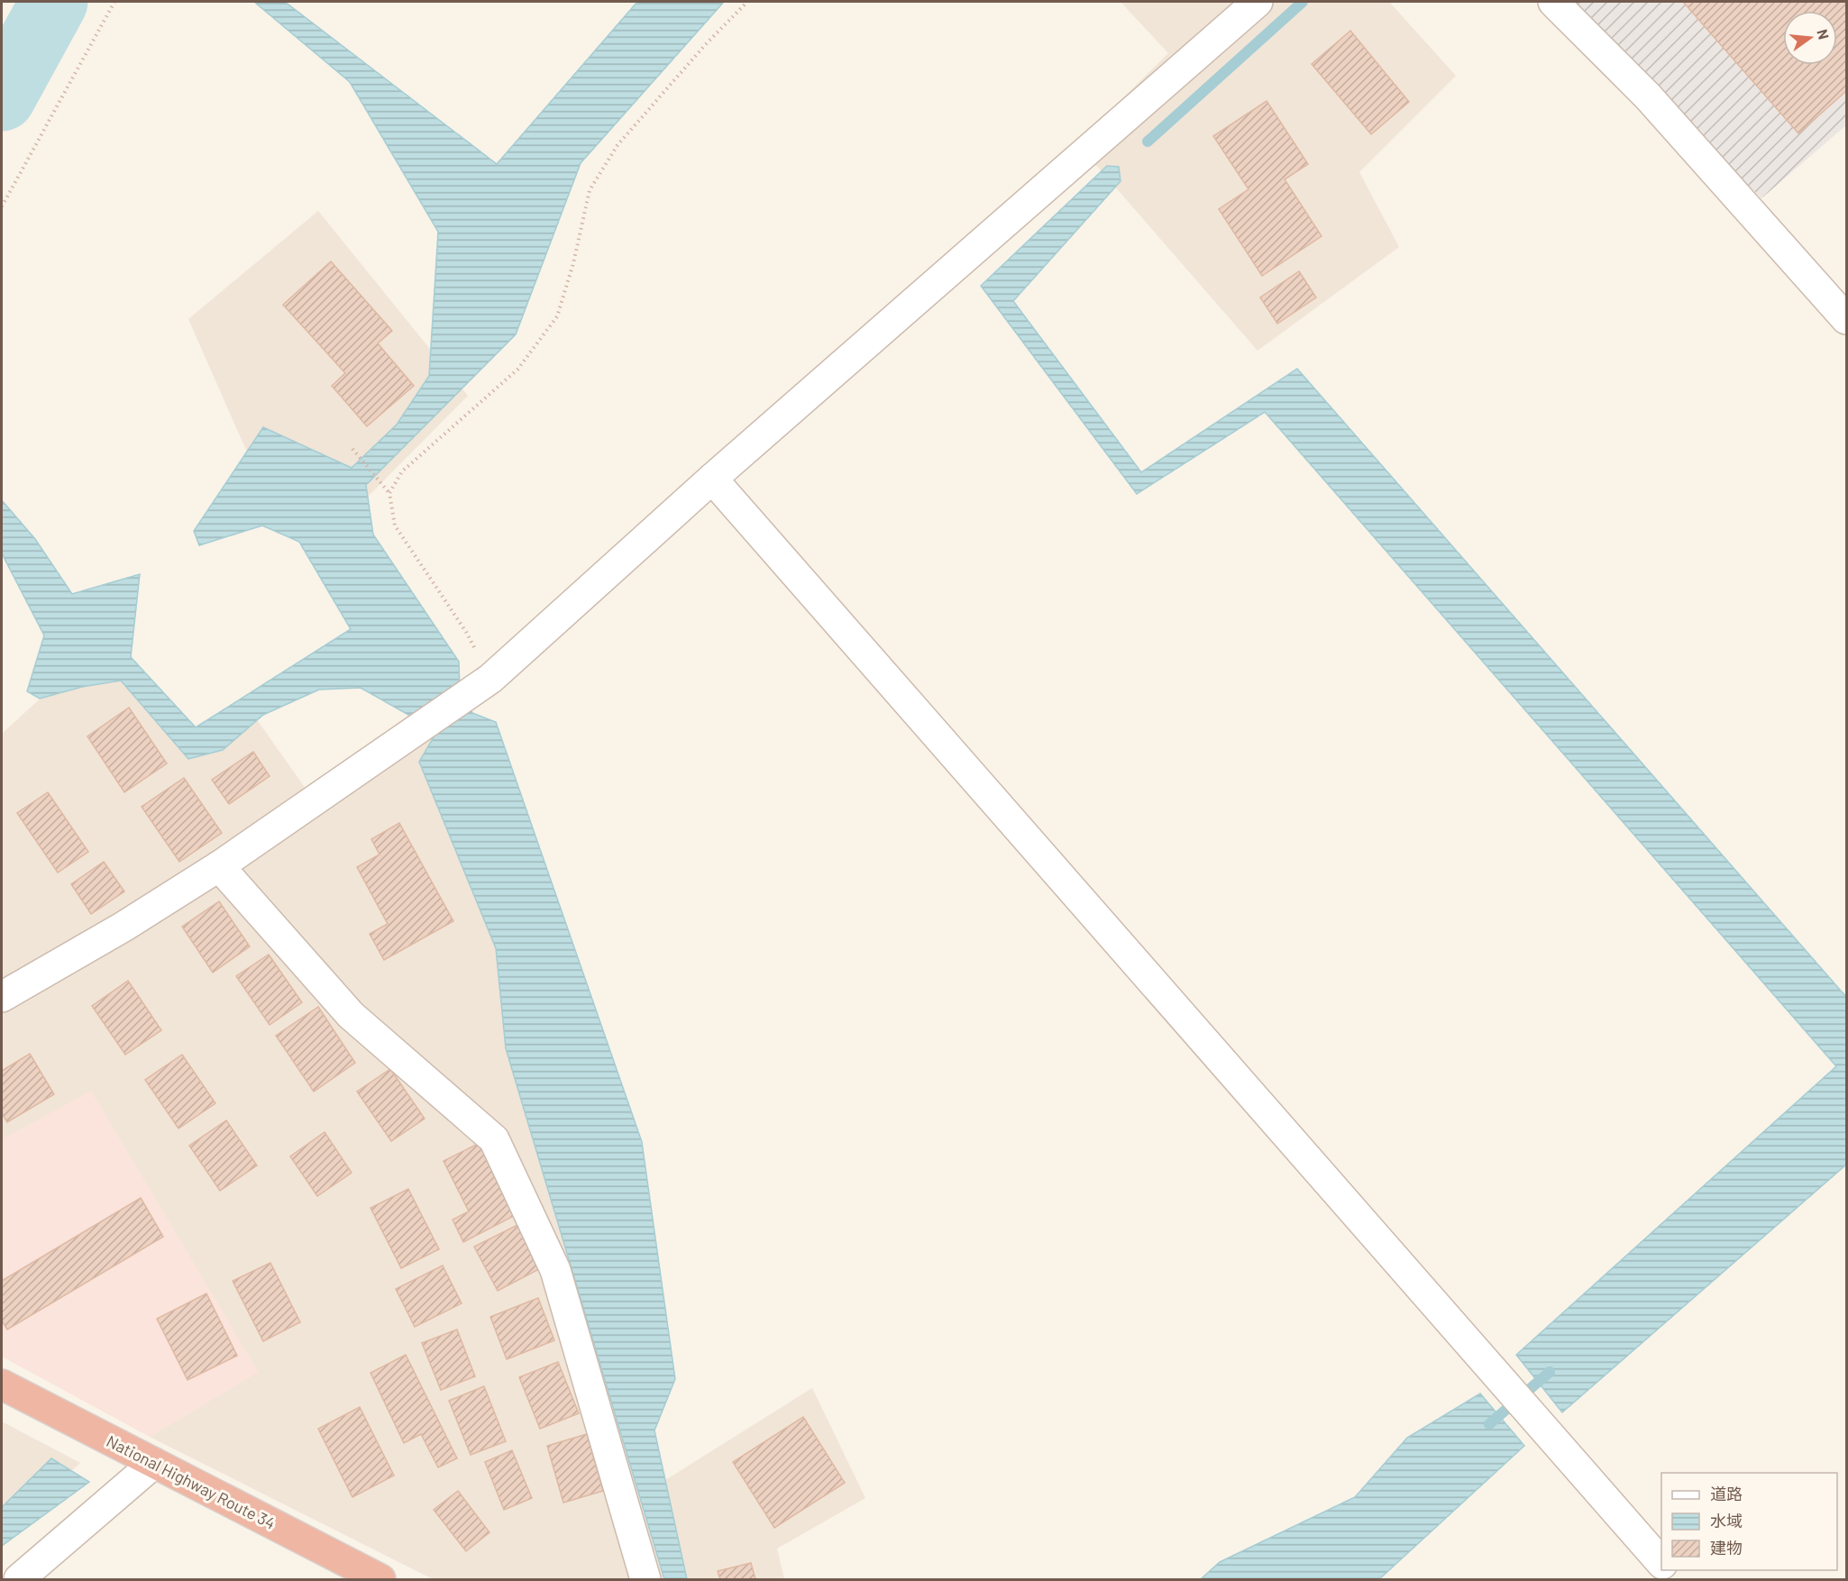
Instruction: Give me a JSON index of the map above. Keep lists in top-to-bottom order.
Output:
{
  "streets": {
    "highway": ["National Highway Route 34"]
  },
  "legend": ["道路", "水域", "建物"],
  "north": "right"
}
